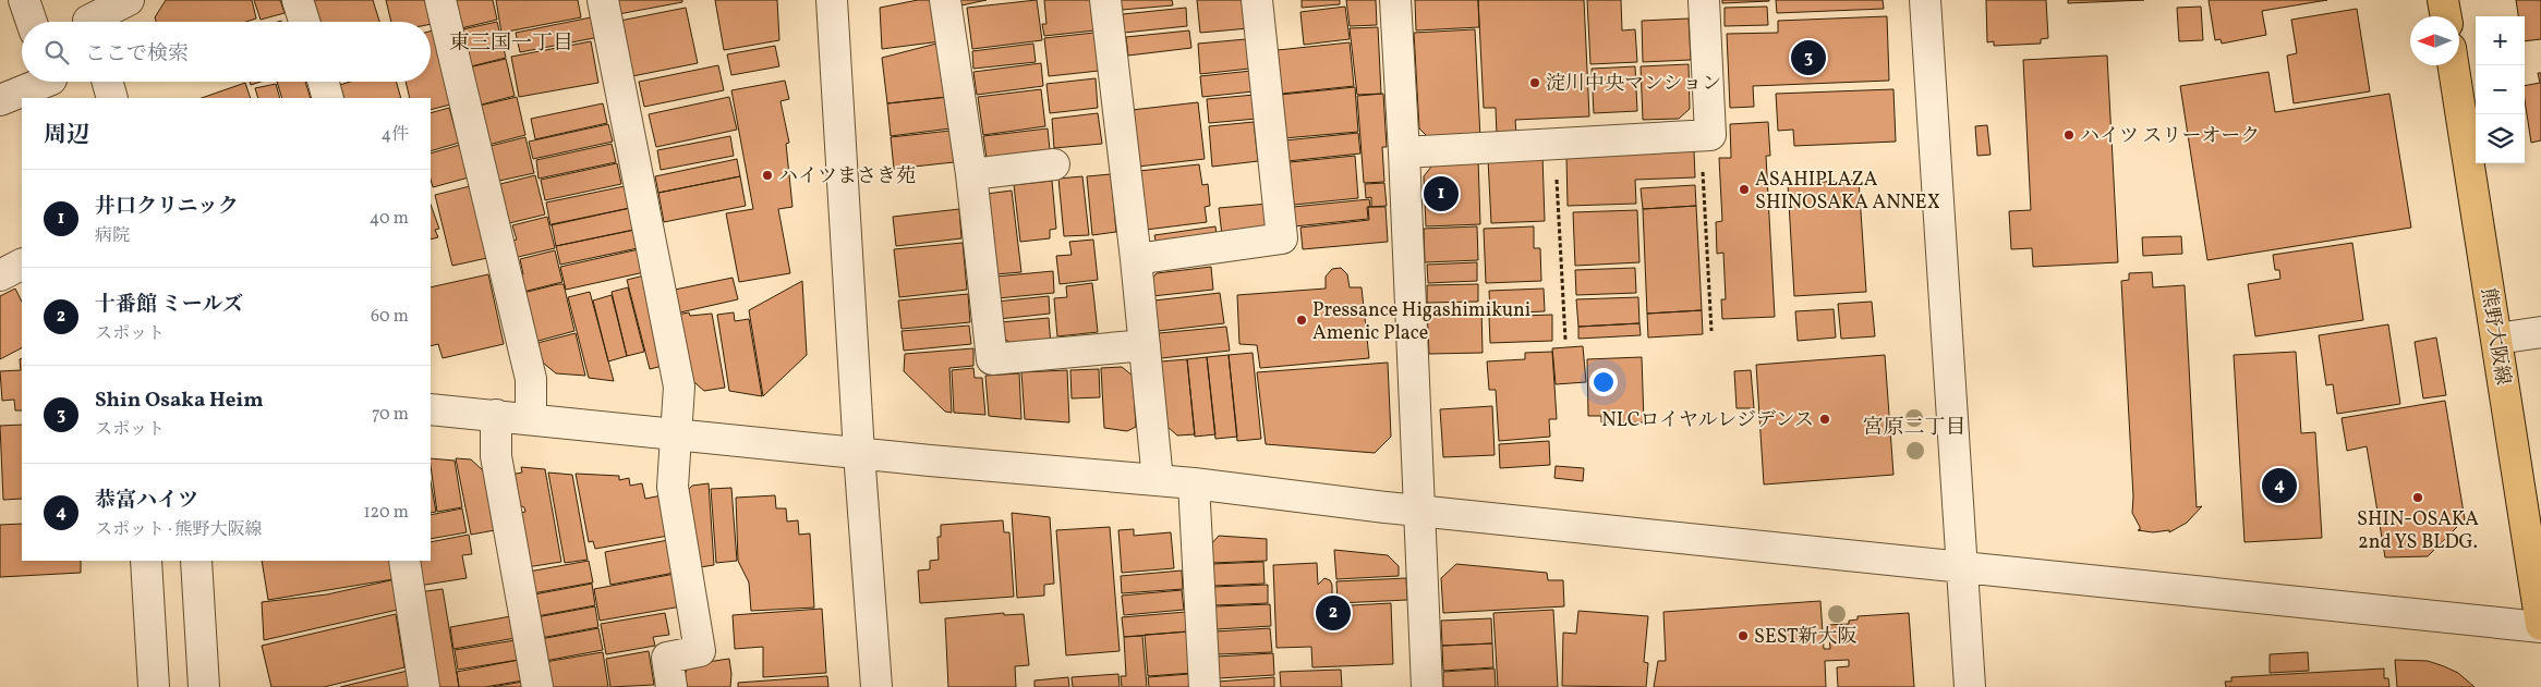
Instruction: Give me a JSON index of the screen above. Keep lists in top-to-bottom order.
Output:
{
  "streets": {
    "main road": ["熊野大阪線"]
  },
  "districts": ["東三国一丁目", "宮原二丁目"],
  "places": [
    "淀川中央マンション",
    "ハイツ スリーオーク",
    "ハイツまさき苑",
    "ASAHIPLAZA SHINOSAKA ANNEX",
    "Pressance Higashimikuni Amenic Place",
    "NLCロイヤルレジデンス",
    "SHIN-OSAKA 2nd YS BLDG.",
    "SEST新大阪"
  ],
  "north": "left",
  "page": {
    "map_buttons": ["+", "−"],
    "search": "ここで検索",
    "pins": [
      "3",
      "1",
      "4",
      "2"
    ],
    "heading": ["周辺", "4件"],
    "list": [
      {
        "mark": "1",
        "name": "井口クリニック",
        "note": "病院",
        "value": "40 m"
      },
      {
        "mark": "2",
        "name": "十番館 ミールズ",
        "note": "スポット",
        "value": "60 m"
      },
      {
        "mark": "3",
        "name": "Shin Osaka Heim",
        "note": "スポット",
        "value": "70 m"
      },
      {
        "mark": "4",
        "name": "恭富ハイツ",
        "note": "スポット · 熊野大阪線",
        "value": "120 m"
      }
    ]
  }
}
